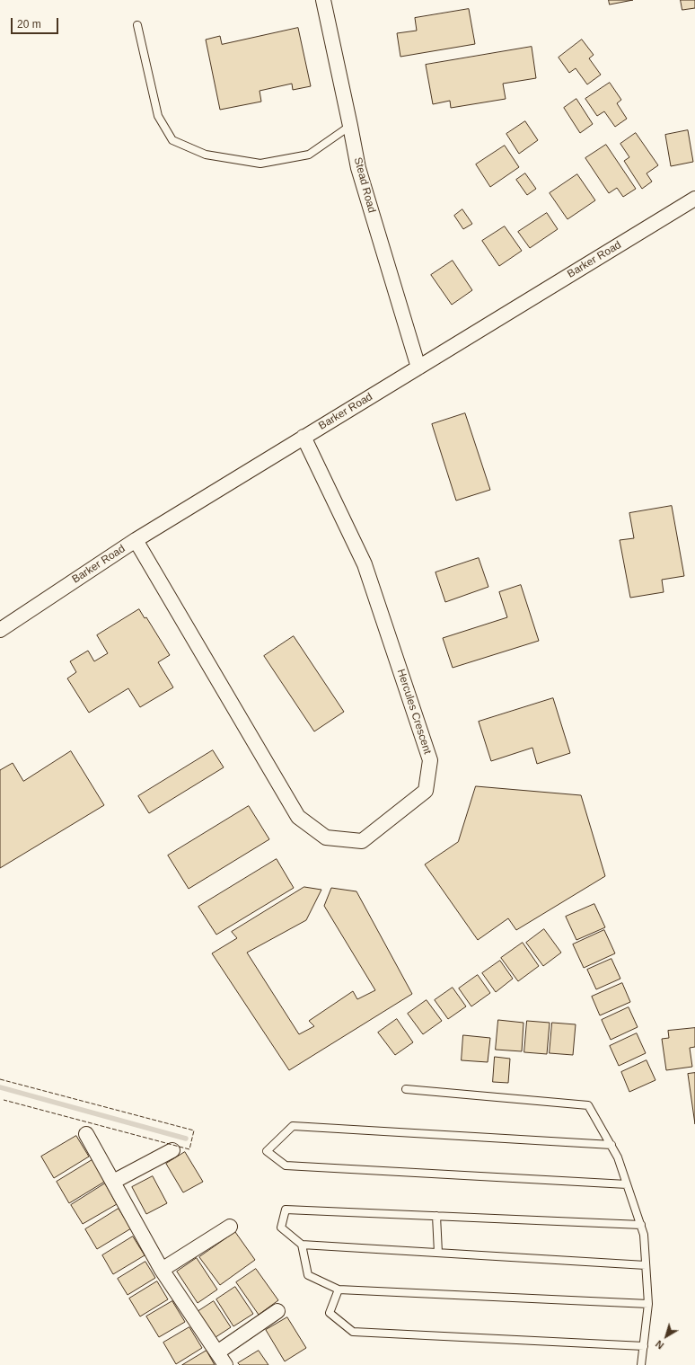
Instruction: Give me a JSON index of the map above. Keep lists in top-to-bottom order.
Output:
{
  "streets": {
    "street": ["Stead Road", "Barker Road", "Hercules Crescent"]
  },
  "crossings": [
    ["Stead Road", "Barker Road"],
    ["Barker Road", "Hercules Crescent"]
  ],
  "scale_bar": "20 m",
  "north": "bottom left"
}
